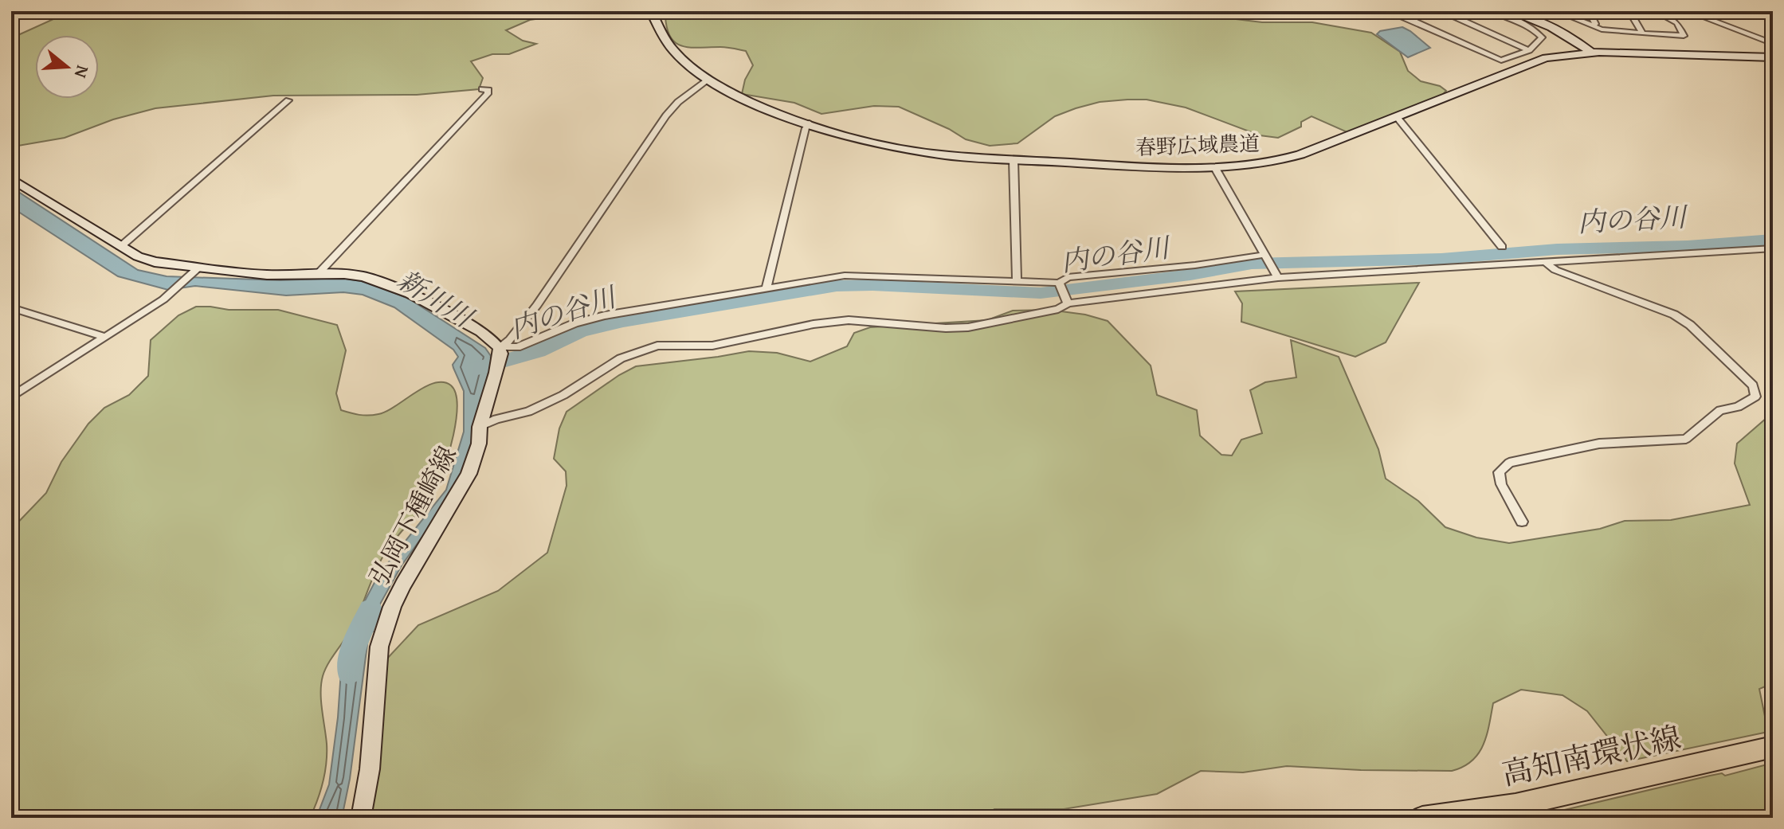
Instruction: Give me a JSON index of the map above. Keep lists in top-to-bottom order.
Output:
{
  "streets": {
    "main road": ["高知南環状線"],
    "street": ["春野広域農道", "弘岡下種崎線"]
  },
  "water": ["内の谷川", "新川川"],
  "north": "right"
}
